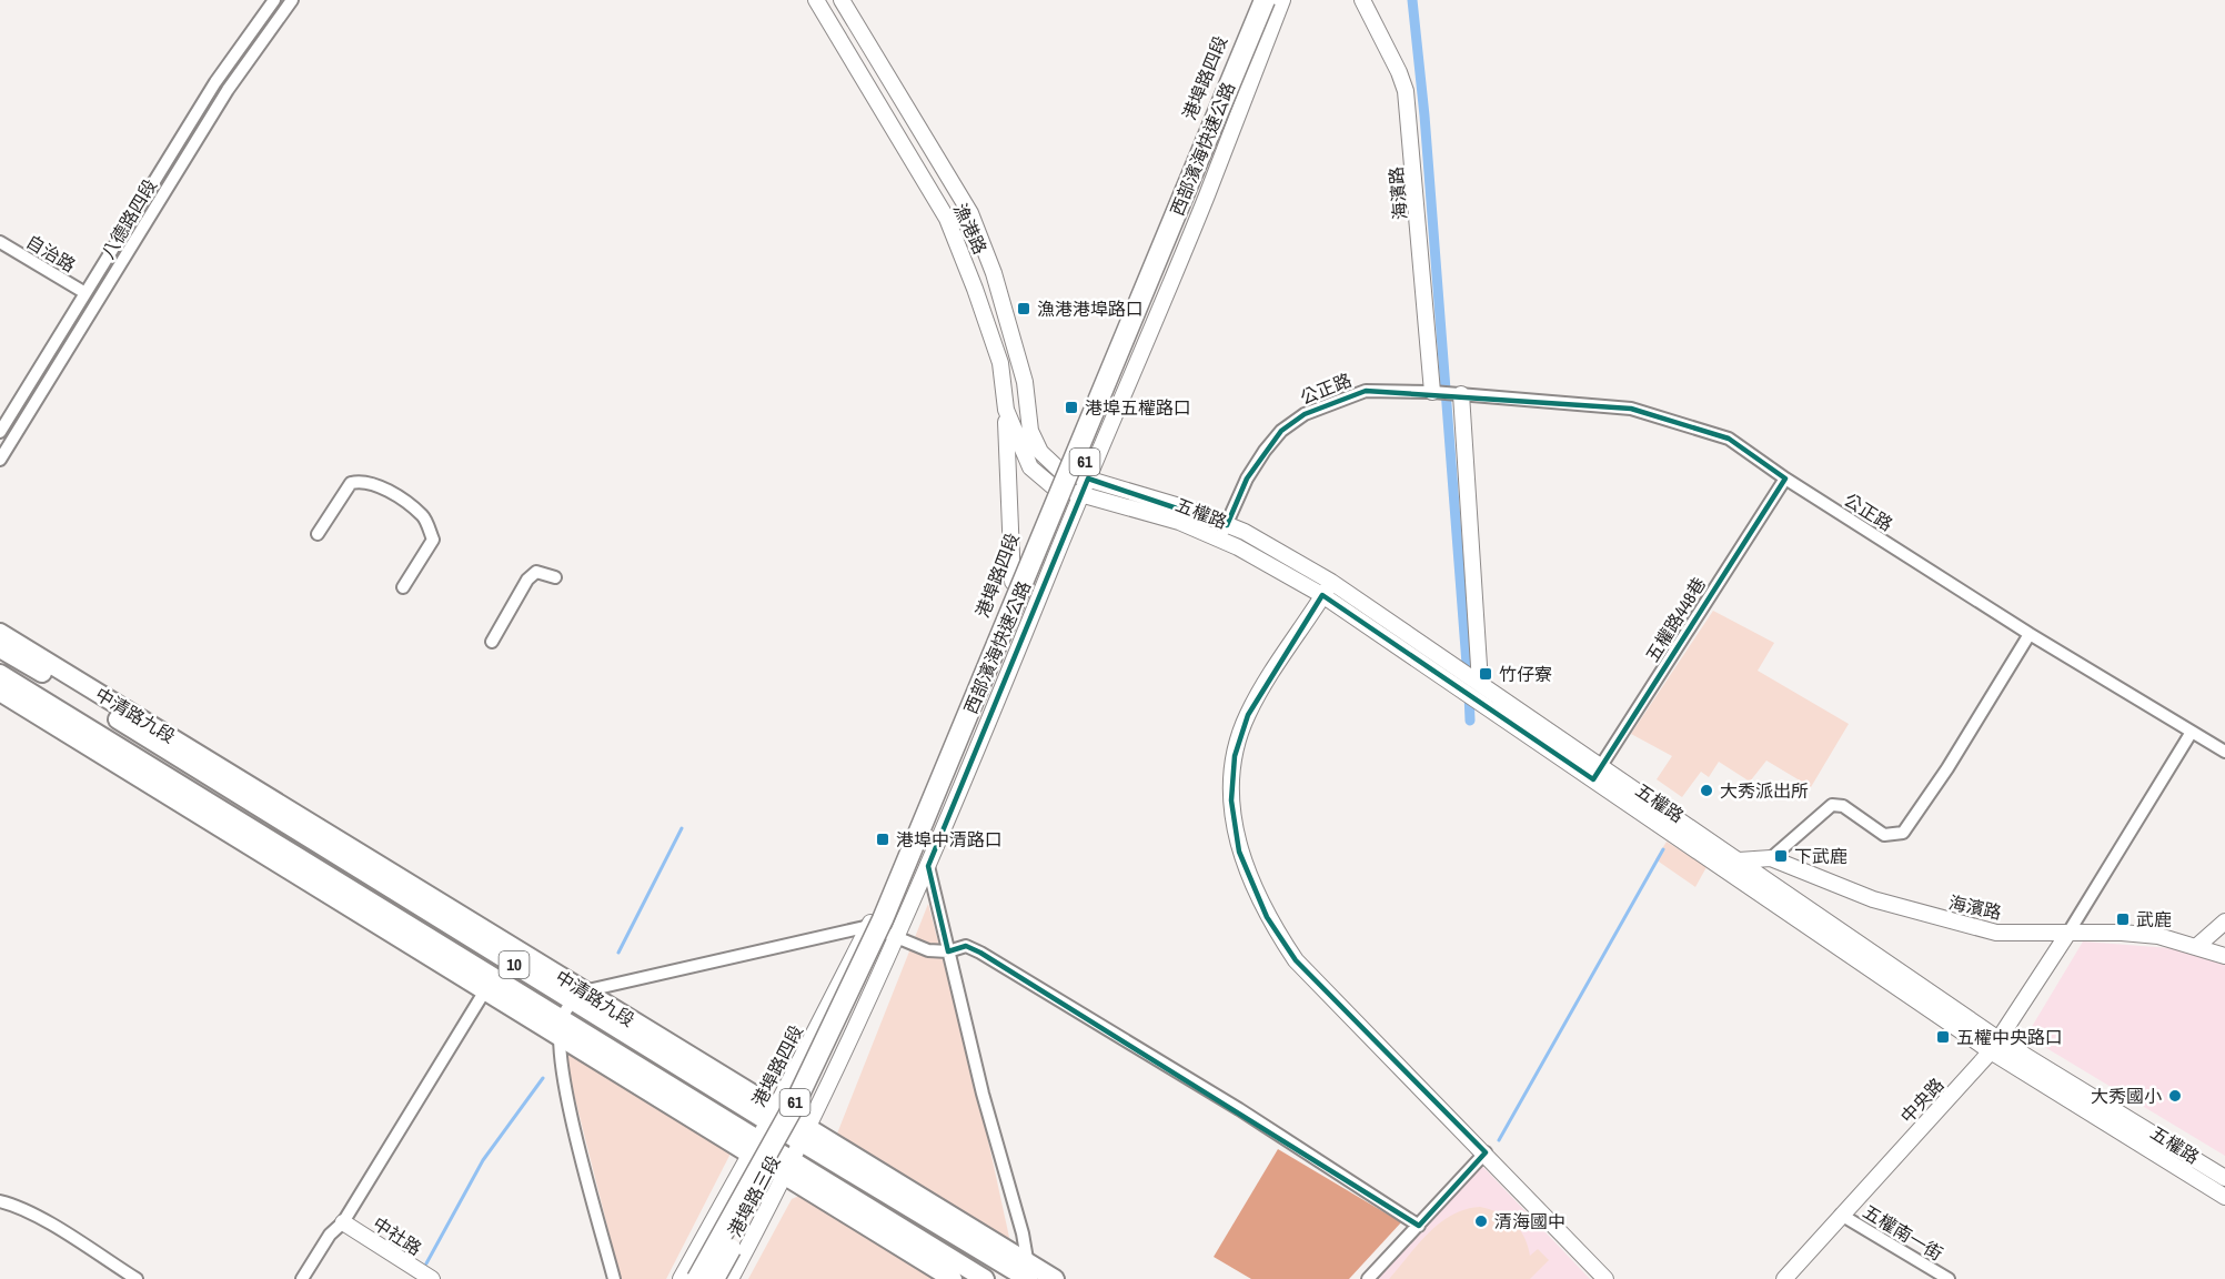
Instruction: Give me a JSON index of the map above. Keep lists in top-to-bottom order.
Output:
{
  "streets": {
    "highway": ["西部濱海快速公路", "61"],
    "main road": ["中清路九段", "10"],
    "street": [
      "港埠路四段",
      "海濱路",
      "八德路四段",
      "漁港路",
      "自治路",
      "公正路",
      "五權路",
      "五權路448巷",
      "中央路",
      "港埠路三段",
      "五權南一街",
      "中社路"
    ]
  },
  "crossings": [
    ["港埠路四段", "漁港路"],
    ["港埠路四段", "五權路"],
    ["港埠路四段", "中清路九段"],
    ["港埠路四段", "港埠路三段"],
    ["海濱路", "公正路"],
    ["海濱路", "五權路"],
    ["海濱路", "中央路"],
    ["八德路四段", "自治路"],
    ["漁港路", "五權路"],
    ["公正路", "五權路"],
    ["公正路", "五權路448巷"],
    ["五權路", "五權路448巷"],
    ["五權路", "中央路"],
    ["中清路九段", "港埠路三段"],
    ["中央路", "五權南一街"]
  ],
  "places": {
    "transit": [
      "漁港港埠路口",
      "港埠五權路口",
      "竹仔寮",
      "港埠中清路口",
      "下武鹿",
      "武鹿",
      "五權中央路口"
    ],
    "other": ["大秀派出所", "大秀國小", "清海國中"]
  }
}
